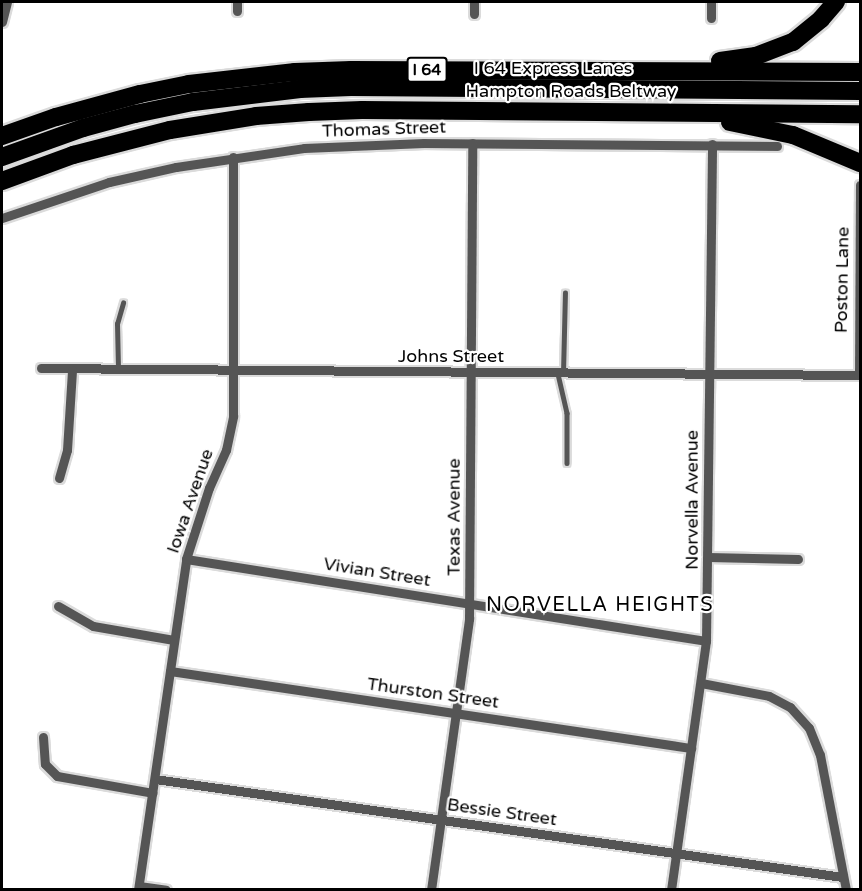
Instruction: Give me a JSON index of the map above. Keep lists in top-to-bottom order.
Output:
{
  "streets": {
    "highway": ["I 64 Express Lanes", "I 64", "Hampton Roads Beltway"],
    "street": [
      "Thomas Street",
      "Poston Lane",
      "Johns Street",
      "Norvella Avenue",
      "Iowa Avenue",
      "Texas Avenue",
      "Vivian Street",
      "Thurston Street",
      "Bessie Street"
    ]
  },
  "crossings": [
    ["Thomas Street", "Norvella Avenue"],
    ["Thomas Street", "Iowa Avenue"],
    ["Thomas Street", "Texas Avenue"],
    ["Poston Lane", "Johns Street"],
    ["Johns Street", "Norvella Avenue"],
    ["Johns Street", "Iowa Avenue"],
    ["Johns Street", "Texas Avenue"],
    ["Norvella Avenue", "Vivian Street"],
    ["Norvella Avenue", "Thurston Street"],
    ["Norvella Avenue", "Bessie Street"],
    ["Iowa Avenue", "Vivian Street"],
    ["Iowa Avenue", "Thurston Street"],
    ["Iowa Avenue", "Bessie Street"],
    ["Texas Avenue", "Vivian Street"],
    ["Texas Avenue", "Thurston Street"],
    ["Texas Avenue", "Bessie Street"]
  ],
  "districts": ["NORVELLA HEIGHTS"]
}
